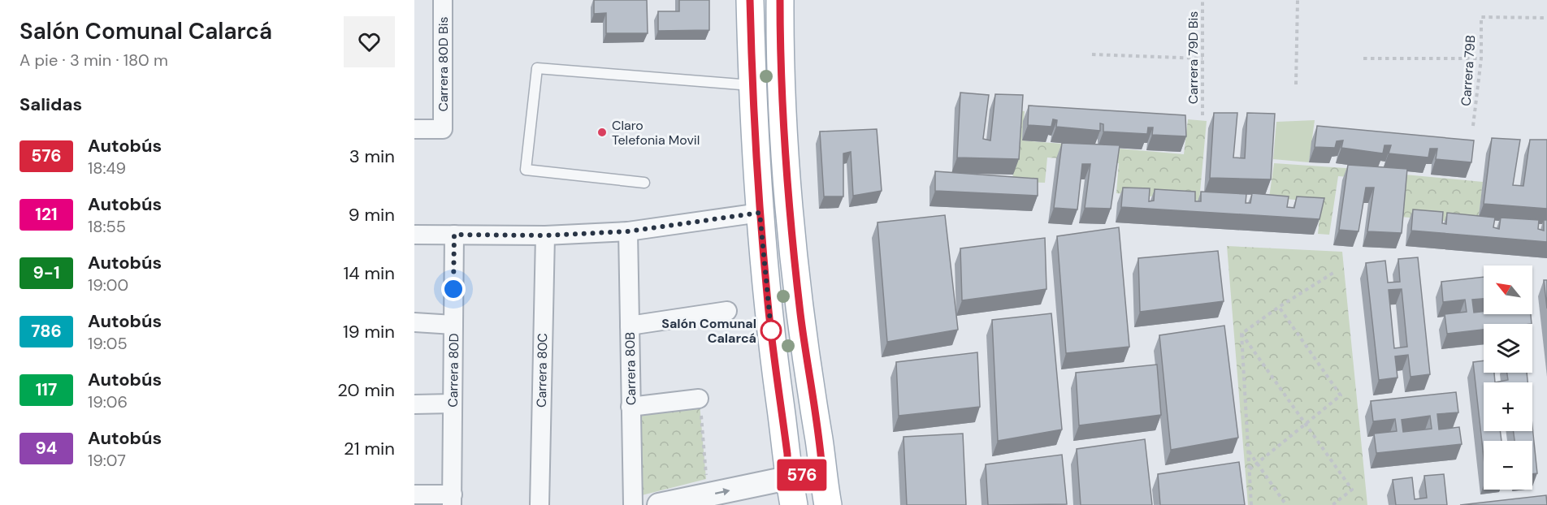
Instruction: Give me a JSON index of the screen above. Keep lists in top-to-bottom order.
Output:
{
  "streets": {
    "street": [
      "Carrera 80D Bis",
      "Carrera 80B",
      "Carrera 80D",
      "Carrera 80C"
    ],
    "path": ["Carrera 79D Bis", "Carrera 79B"]
  },
  "places": ["Claro Telefonia Movil", "Salón Comunal Calarcá"],
  "lines": ["bus line 576"],
  "north": "top left",
  "page": {
    "heading": [
      ["Salón Comunal Calarcá", "A pie · 3 min · 180 m"],
      "Salidas"
    ],
    "on_map": "576",
    "list": [
      {
        "mark": "576",
        "name": "Autobús",
        "note": "18:49",
        "value": "3 min"
      },
      {
        "mark": "121",
        "name": "Autobús",
        "note": "18:55",
        "value": "9 min"
      },
      {
        "mark": "9-1",
        "name": "Autobús",
        "note": "19:00",
        "value": "14 min"
      },
      {
        "mark": "786",
        "name": "Autobús",
        "note": "19:05",
        "value": "19 min"
      },
      {
        "mark": "117",
        "name": "Autobús",
        "note": "19:06",
        "value": "20 min"
      },
      {
        "mark": "94",
        "name": "Autobús",
        "note": "19:07",
        "value": "21 min"
      }
    ],
    "map_buttons": ["+", "−"]
  }
}
